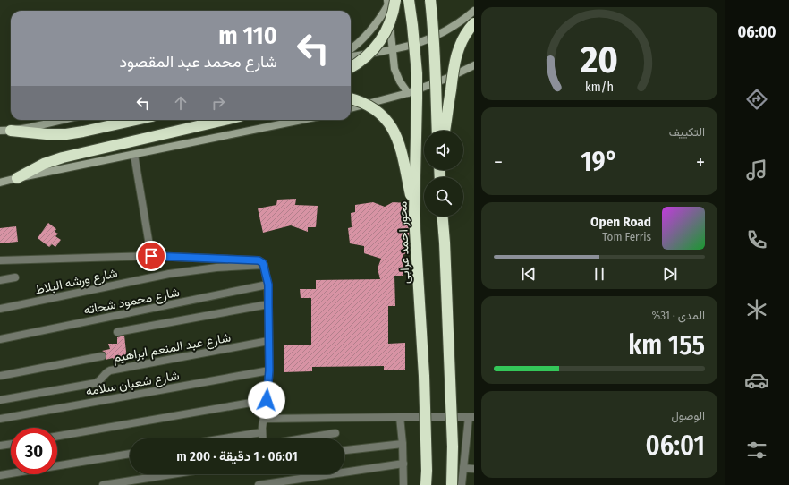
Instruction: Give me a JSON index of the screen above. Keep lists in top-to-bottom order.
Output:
{
  "streets": {
    "highway": ["محور احمد عرابى"],
    "street": [
      "شارع ورشه البلاط",
      "شارع محمود شحاته",
      "شارع عبد المنعم ابراهيم",
      "شارع شعبان سلامه"
    ]
  },
  "page": {
    "tabs": "06:00",
    "turn": ["110 m", "شارع محمد عبد المقصود"],
    "tile": [
      "التكييف",
      ["المدى · 31%", "155 km"],
      ["الوصول", "06:01"]
    ],
    "heat": ["−", "19°", "+"],
    "song": ["Open Road", "Tom Ferris"],
    "limit": "30",
    "trip": "06:01 · 1 دقيقة · 200 m",
    "gauge": ["20", "km/h"]
  }
}
